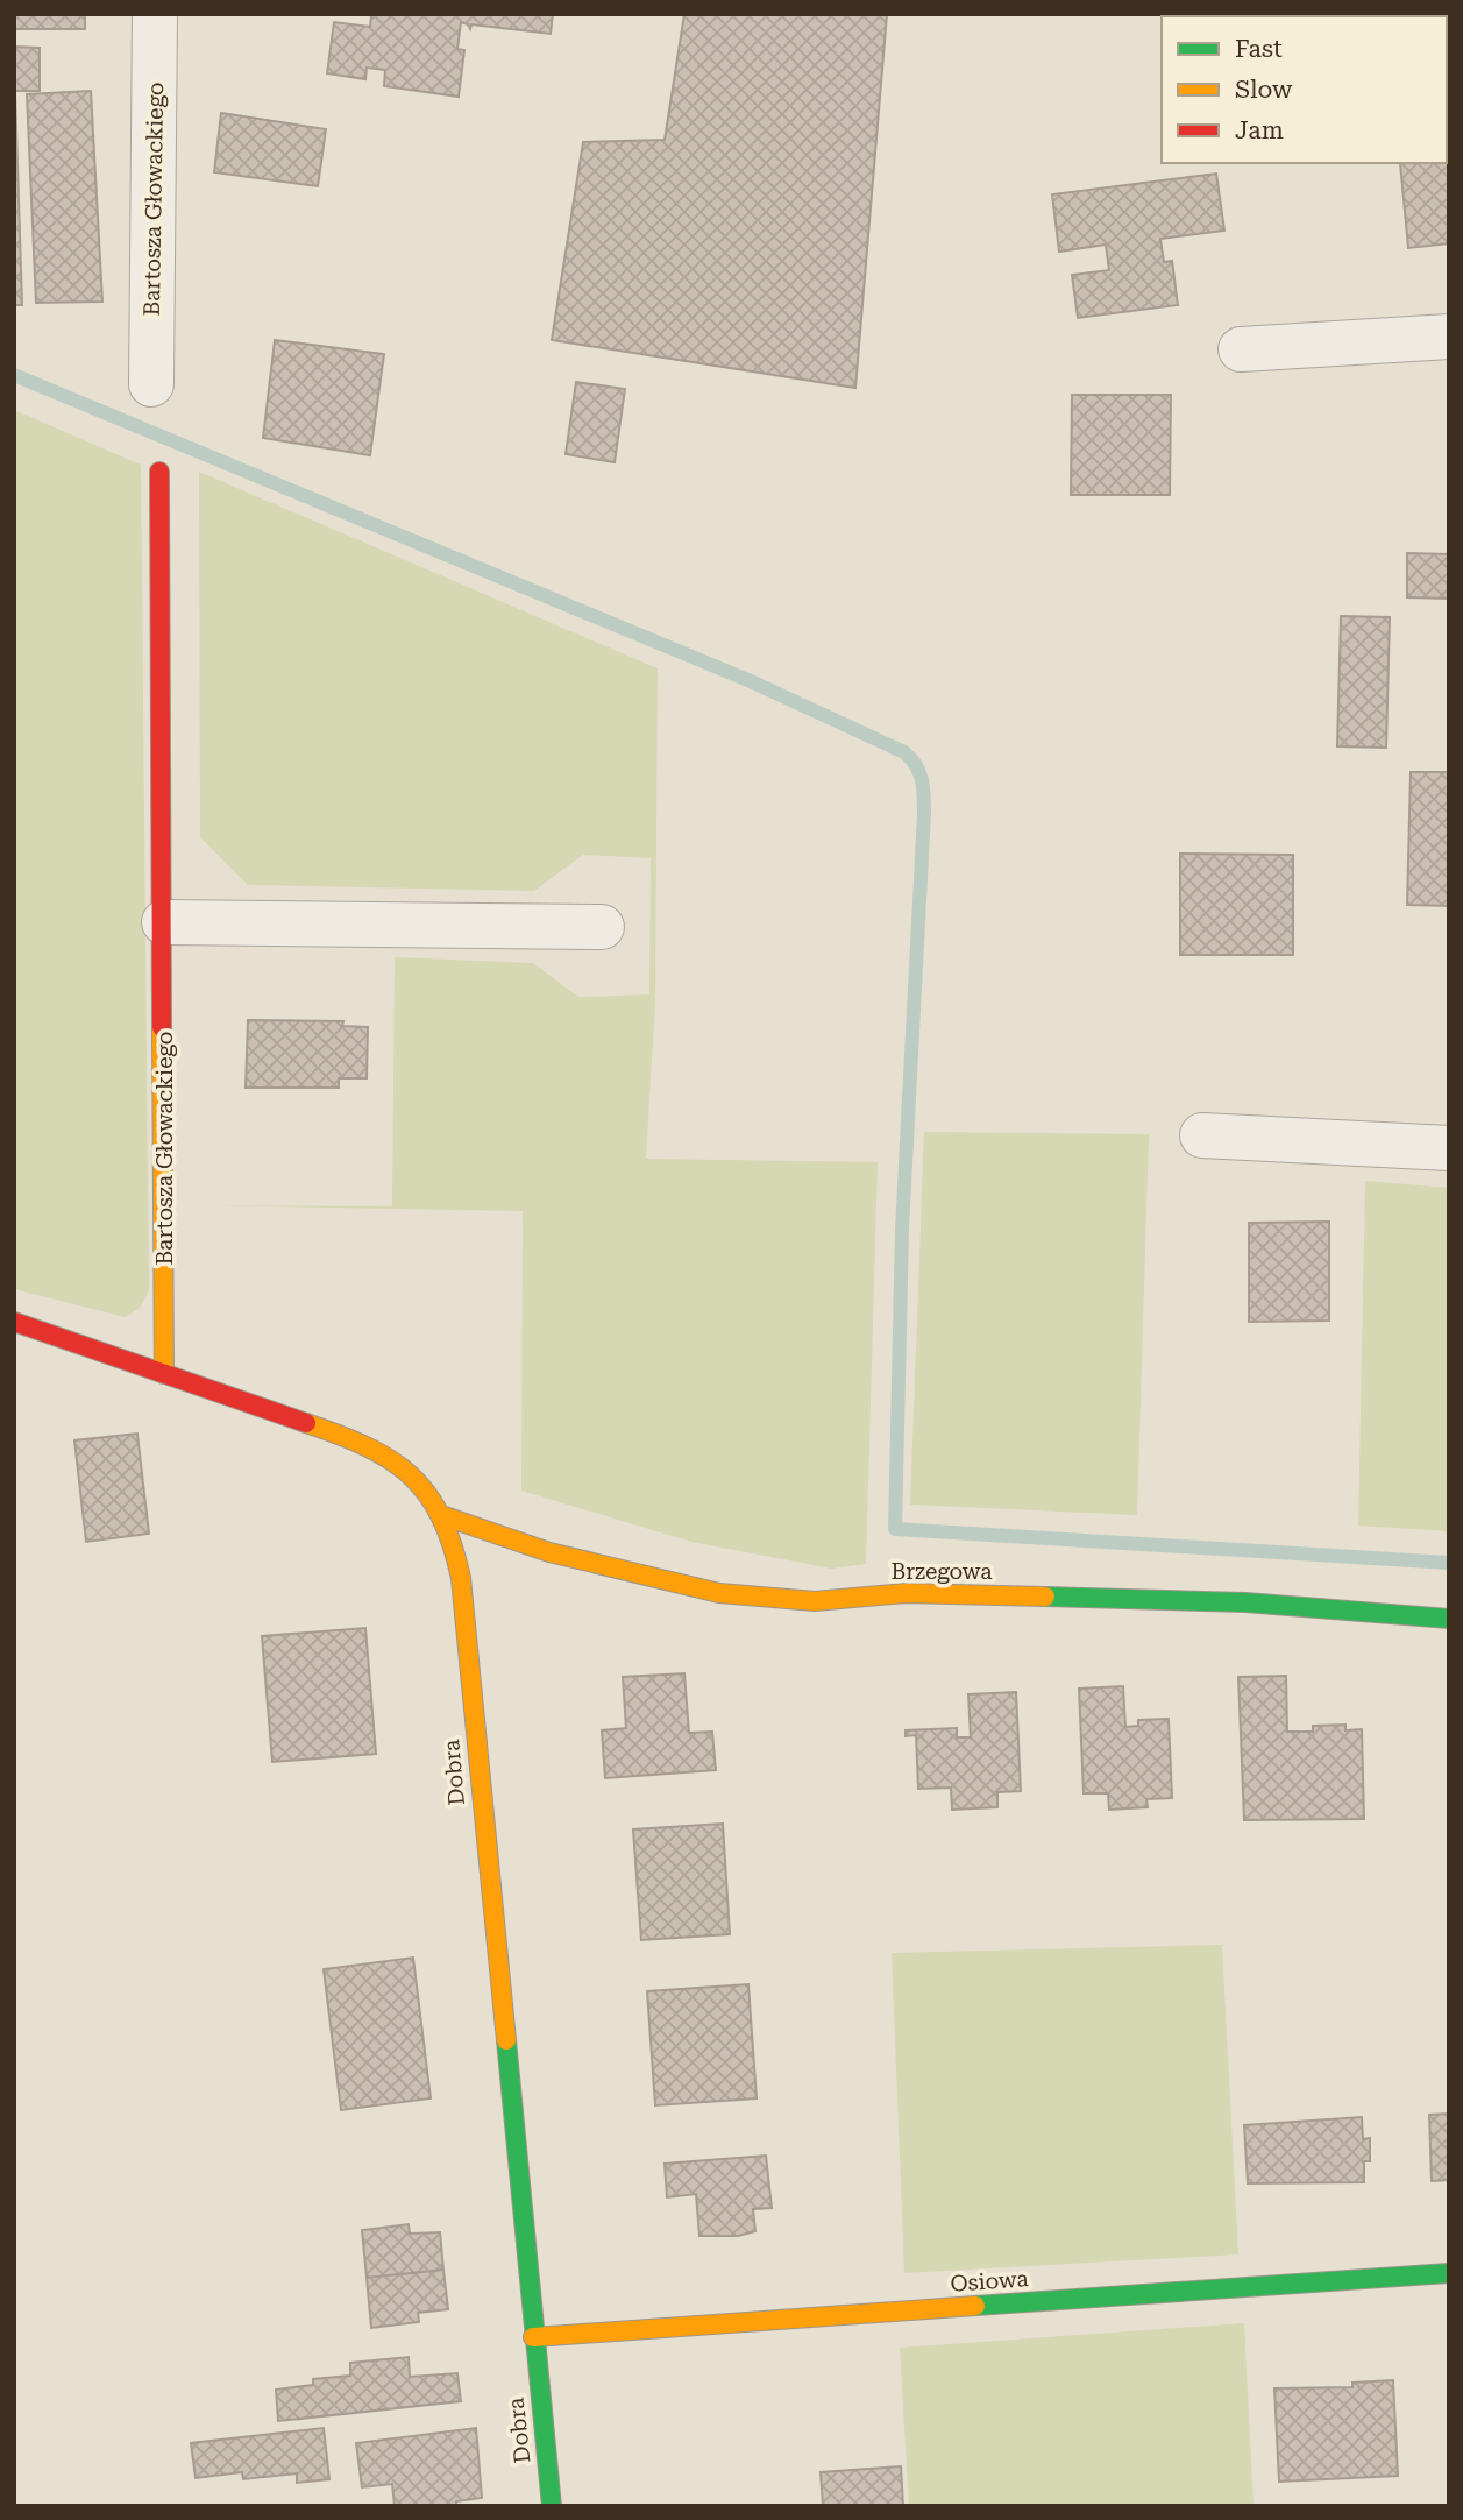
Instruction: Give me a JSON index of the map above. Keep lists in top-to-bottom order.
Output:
{
  "streets": {
    "street": [
      "Bartosza Głowackiego",
      "Brzegowa",
      "Dobra",
      "Osiowa"
    ]
  },
  "crossings": [
    ["Bartosza Głowackiego", "Dobra"],
    ["Brzegowa", "Dobra"],
    ["Dobra", "Osiowa"]
  ],
  "legend": ["Fast", "Slow", "Jam"]
}
